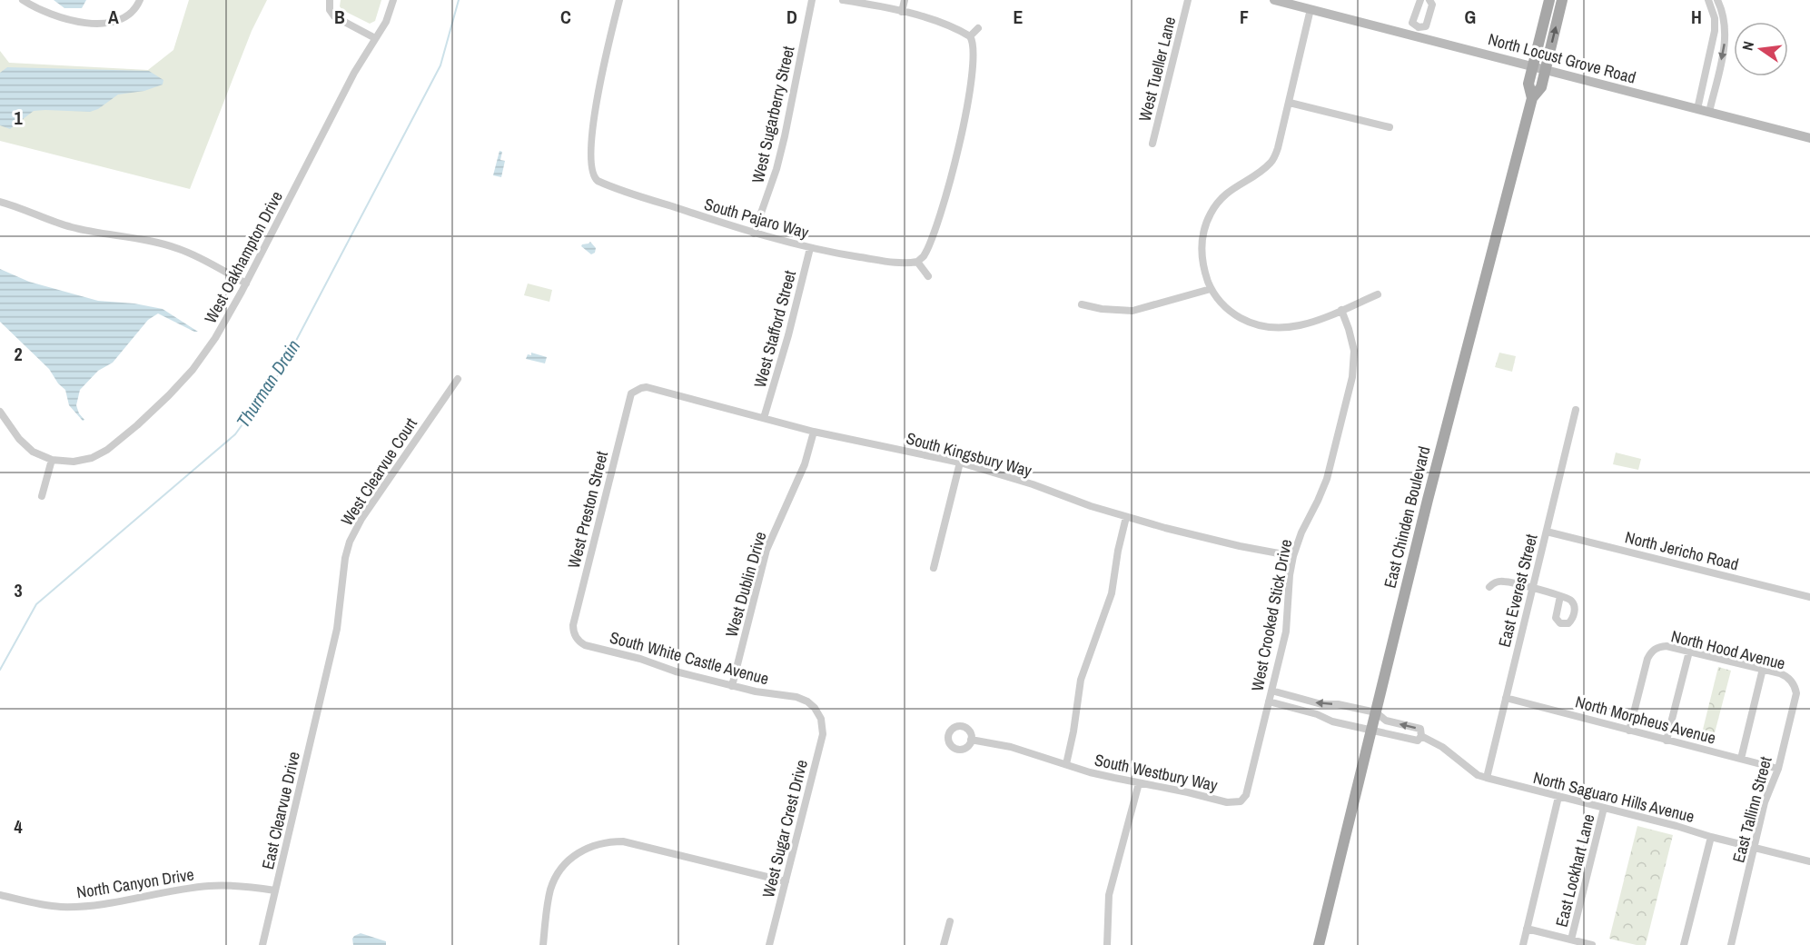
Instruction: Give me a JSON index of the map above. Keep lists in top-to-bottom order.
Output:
{
  "streets": {
    "main road": ["North Locust Grove Road", "East Chinden Boulevard"],
    "street": [
      "West Tueller Lane",
      "West Sugarberry Street",
      "South Pajaro Way",
      "West Oakhampton Drive",
      "West Stafford Street",
      "South Kingsbury Way",
      "West Clearvue Court",
      "West Preston Street",
      "North Jericho Road",
      "West Dublin Drive",
      "East Everest Street",
      "West Crooked Stick Drive",
      "North Hood Avenue",
      "South White Castle Avenue",
      "North Morpheus Avenue",
      "South Westbury Way",
      "North Saguaro Hills Avenue",
      "East Tallinn Street",
      "East Clearvue Drive",
      "West Sugar Crest Drive",
      "East Lockhart Lane",
      "North Canyon Drive"
    ]
  },
  "crossings": [
    ["North Locust Grove Road", "East Chinden Boulevard"],
    ["West Sugarberry Street", "South Pajaro Way"],
    ["South Pajaro Way", "West Stafford Street"],
    ["West Stafford Street", "South Kingsbury Way"],
    ["South Kingsbury Way", "West Preston Street"],
    ["South Kingsbury Way", "West Dublin Drive"],
    ["South Kingsbury Way", "West Crooked Stick Drive"],
    ["West Clearvue Court", "East Clearvue Drive"],
    ["West Preston Street", "South White Castle Avenue"],
    ["East Chinden Boulevard", "North Saguaro Hills Avenue"],
    ["North Jericho Road", "East Everest Street"],
    ["West Dublin Drive", "South White Castle Avenue"],
    ["East Everest Street", "North Morpheus Avenue"],
    ["East Everest Street", "North Saguaro Hills Avenue"],
    ["West Crooked Stick Drive", "South Westbury Way"],
    ["North Hood Avenue", "North Morpheus Avenue"],
    ["North Hood Avenue", "East Tallinn Street"],
    ["South White Castle Avenue", "West Sugar Crest Drive"],
    ["North Morpheus Avenue", "East Tallinn Street"],
    ["North Saguaro Hills Avenue", "East Tallinn Street"],
    ["North Saguaro Hills Avenue", "East Lockhart Lane"],
    ["East Clearvue Drive", "North Canyon Drive"]
  ],
  "water": ["Thurman Drain"],
  "north": "left",
  "grid": {
    "columns": [
      "A",
      "B",
      "C",
      "D",
      "E",
      "F",
      "G",
      "H"
    ],
    "rows": [
      "1",
      "2",
      "3",
      "4"
    ]
  }
}
